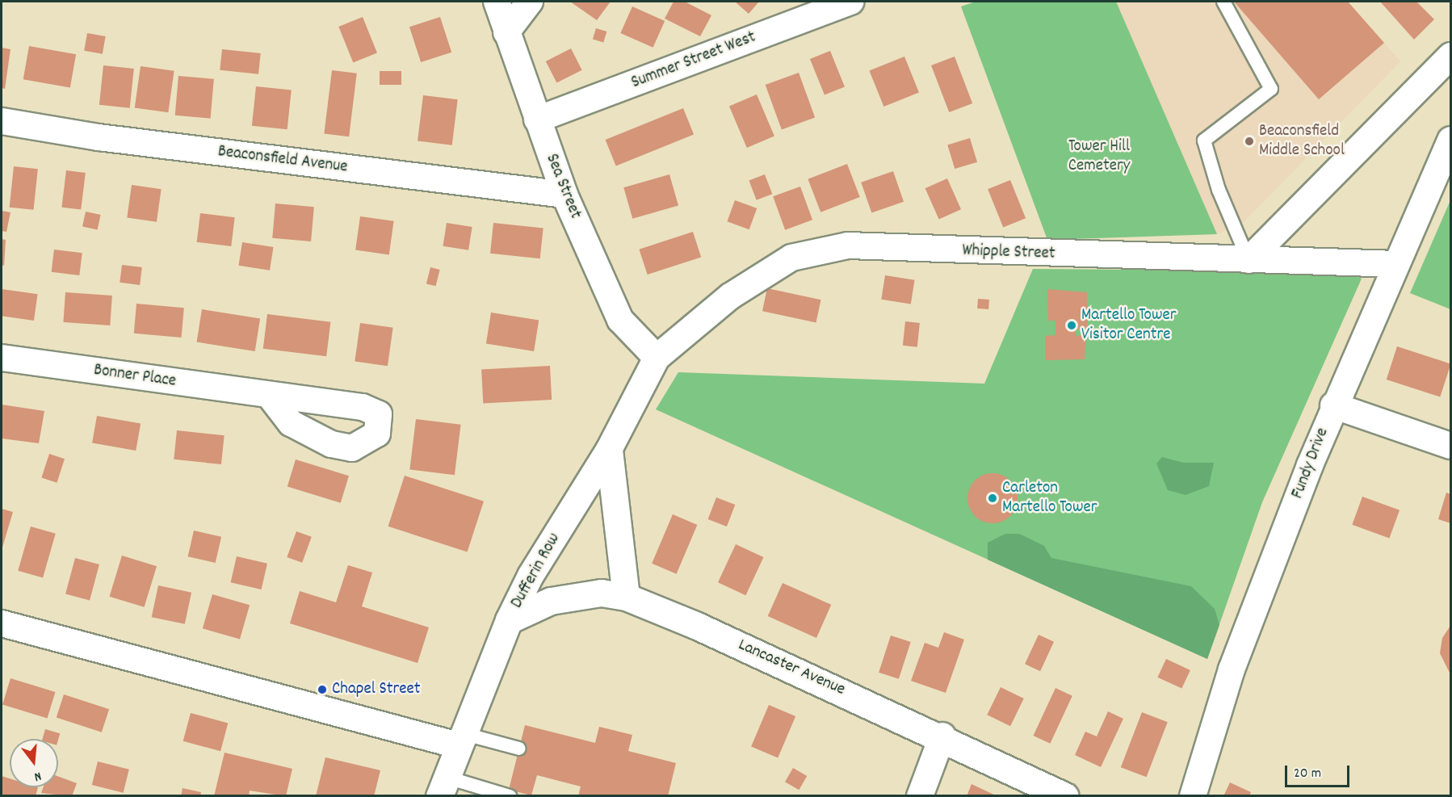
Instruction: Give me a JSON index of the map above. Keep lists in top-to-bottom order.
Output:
{
  "streets": {
    "street": [
      "Summer Street West",
      "Beaconsfield Avenue",
      "Sea Street",
      "Whipple Street",
      "Bonner Place",
      "Fundy Drive",
      "Dufferin Row",
      "Lancaster Avenue"
    ]
  },
  "crossings": [
    ["Summer Street West", "Sea Street"],
    ["Beaconsfield Avenue", "Sea Street"],
    ["Sea Street", "Whipple Street"],
    ["Sea Street", "Dufferin Row"],
    ["Whipple Street", "Fundy Drive"],
    ["Whipple Street", "Dufferin Row"],
    ["Dufferin Row", "Lancaster Avenue"]
  ],
  "parks": ["Tower Hill Cemetery"],
  "places": [
    "Beaconsfield Middle School",
    "Martello Tower Visitor Centre",
    "Carleton Martello Tower",
    "Chapel Street"
  ],
  "scale_bar": "20 m",
  "north": "bottom"
}
